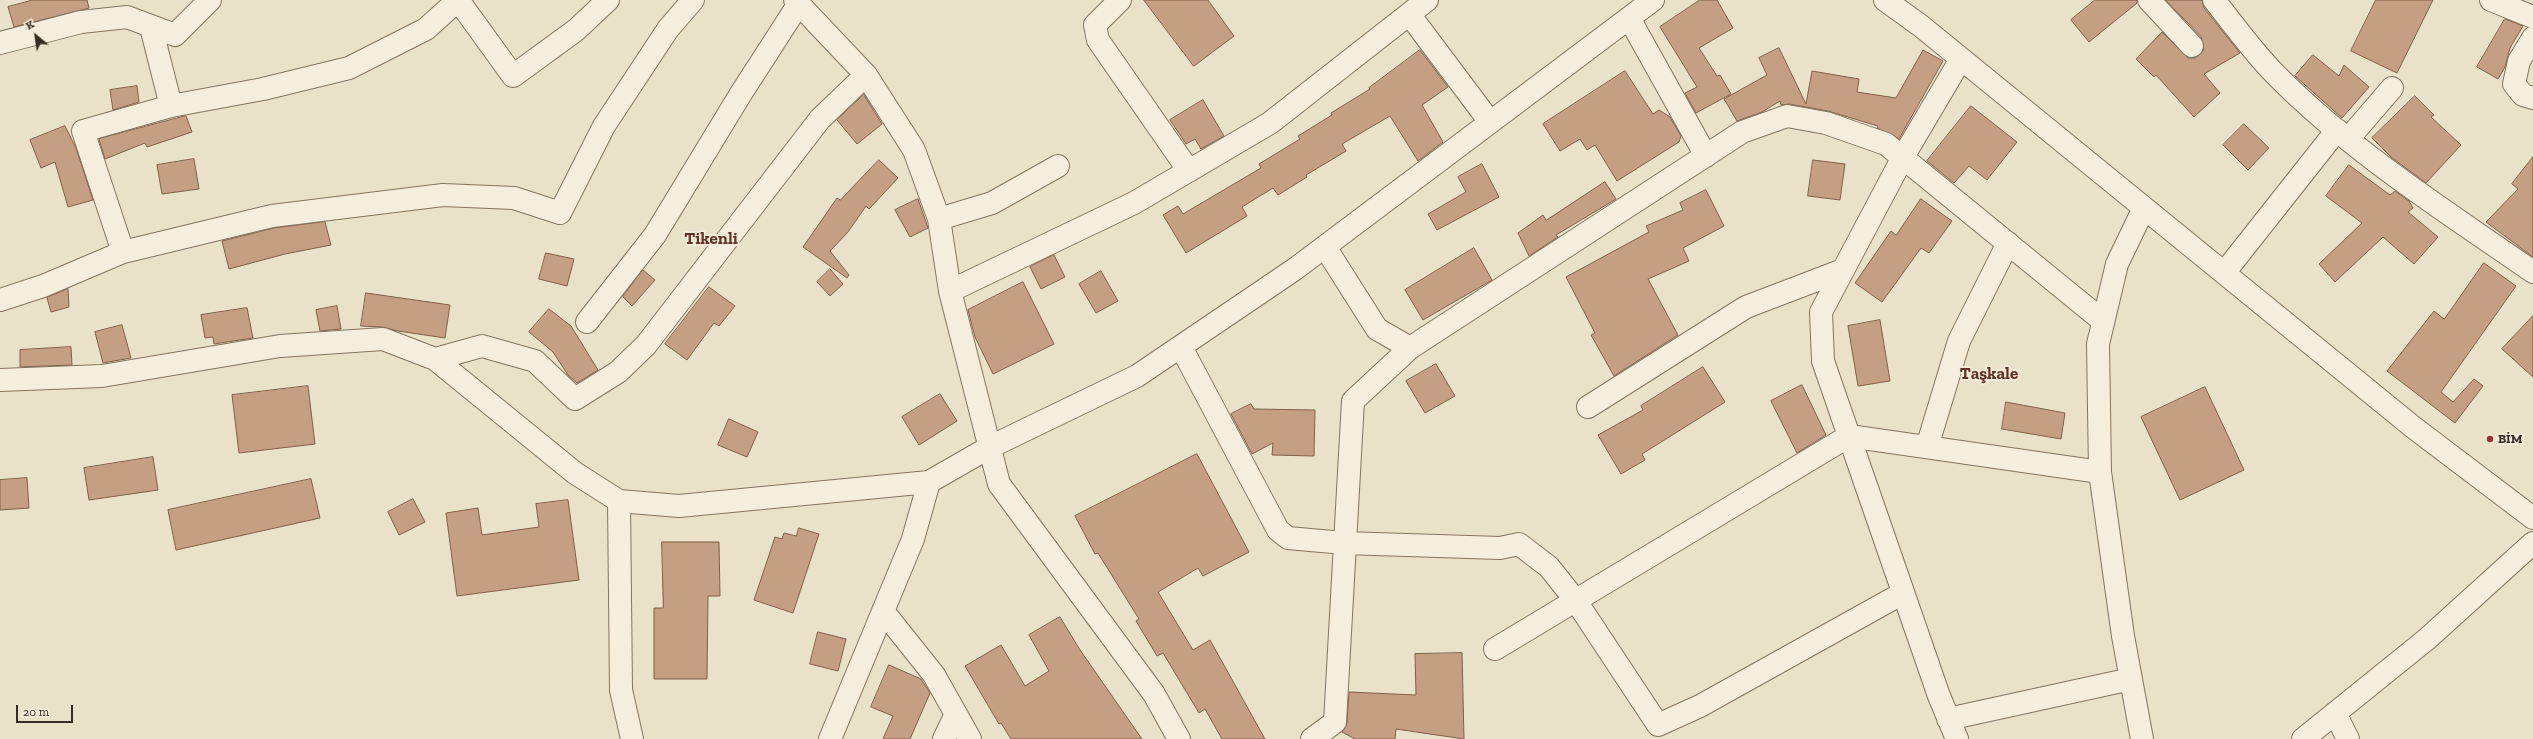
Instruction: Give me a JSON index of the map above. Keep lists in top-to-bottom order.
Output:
{
  "districts": ["Tikenli", "Taşkale"],
  "places": ["BİM"],
  "scale_bar": "20 m",
  "north": "top left"
}
